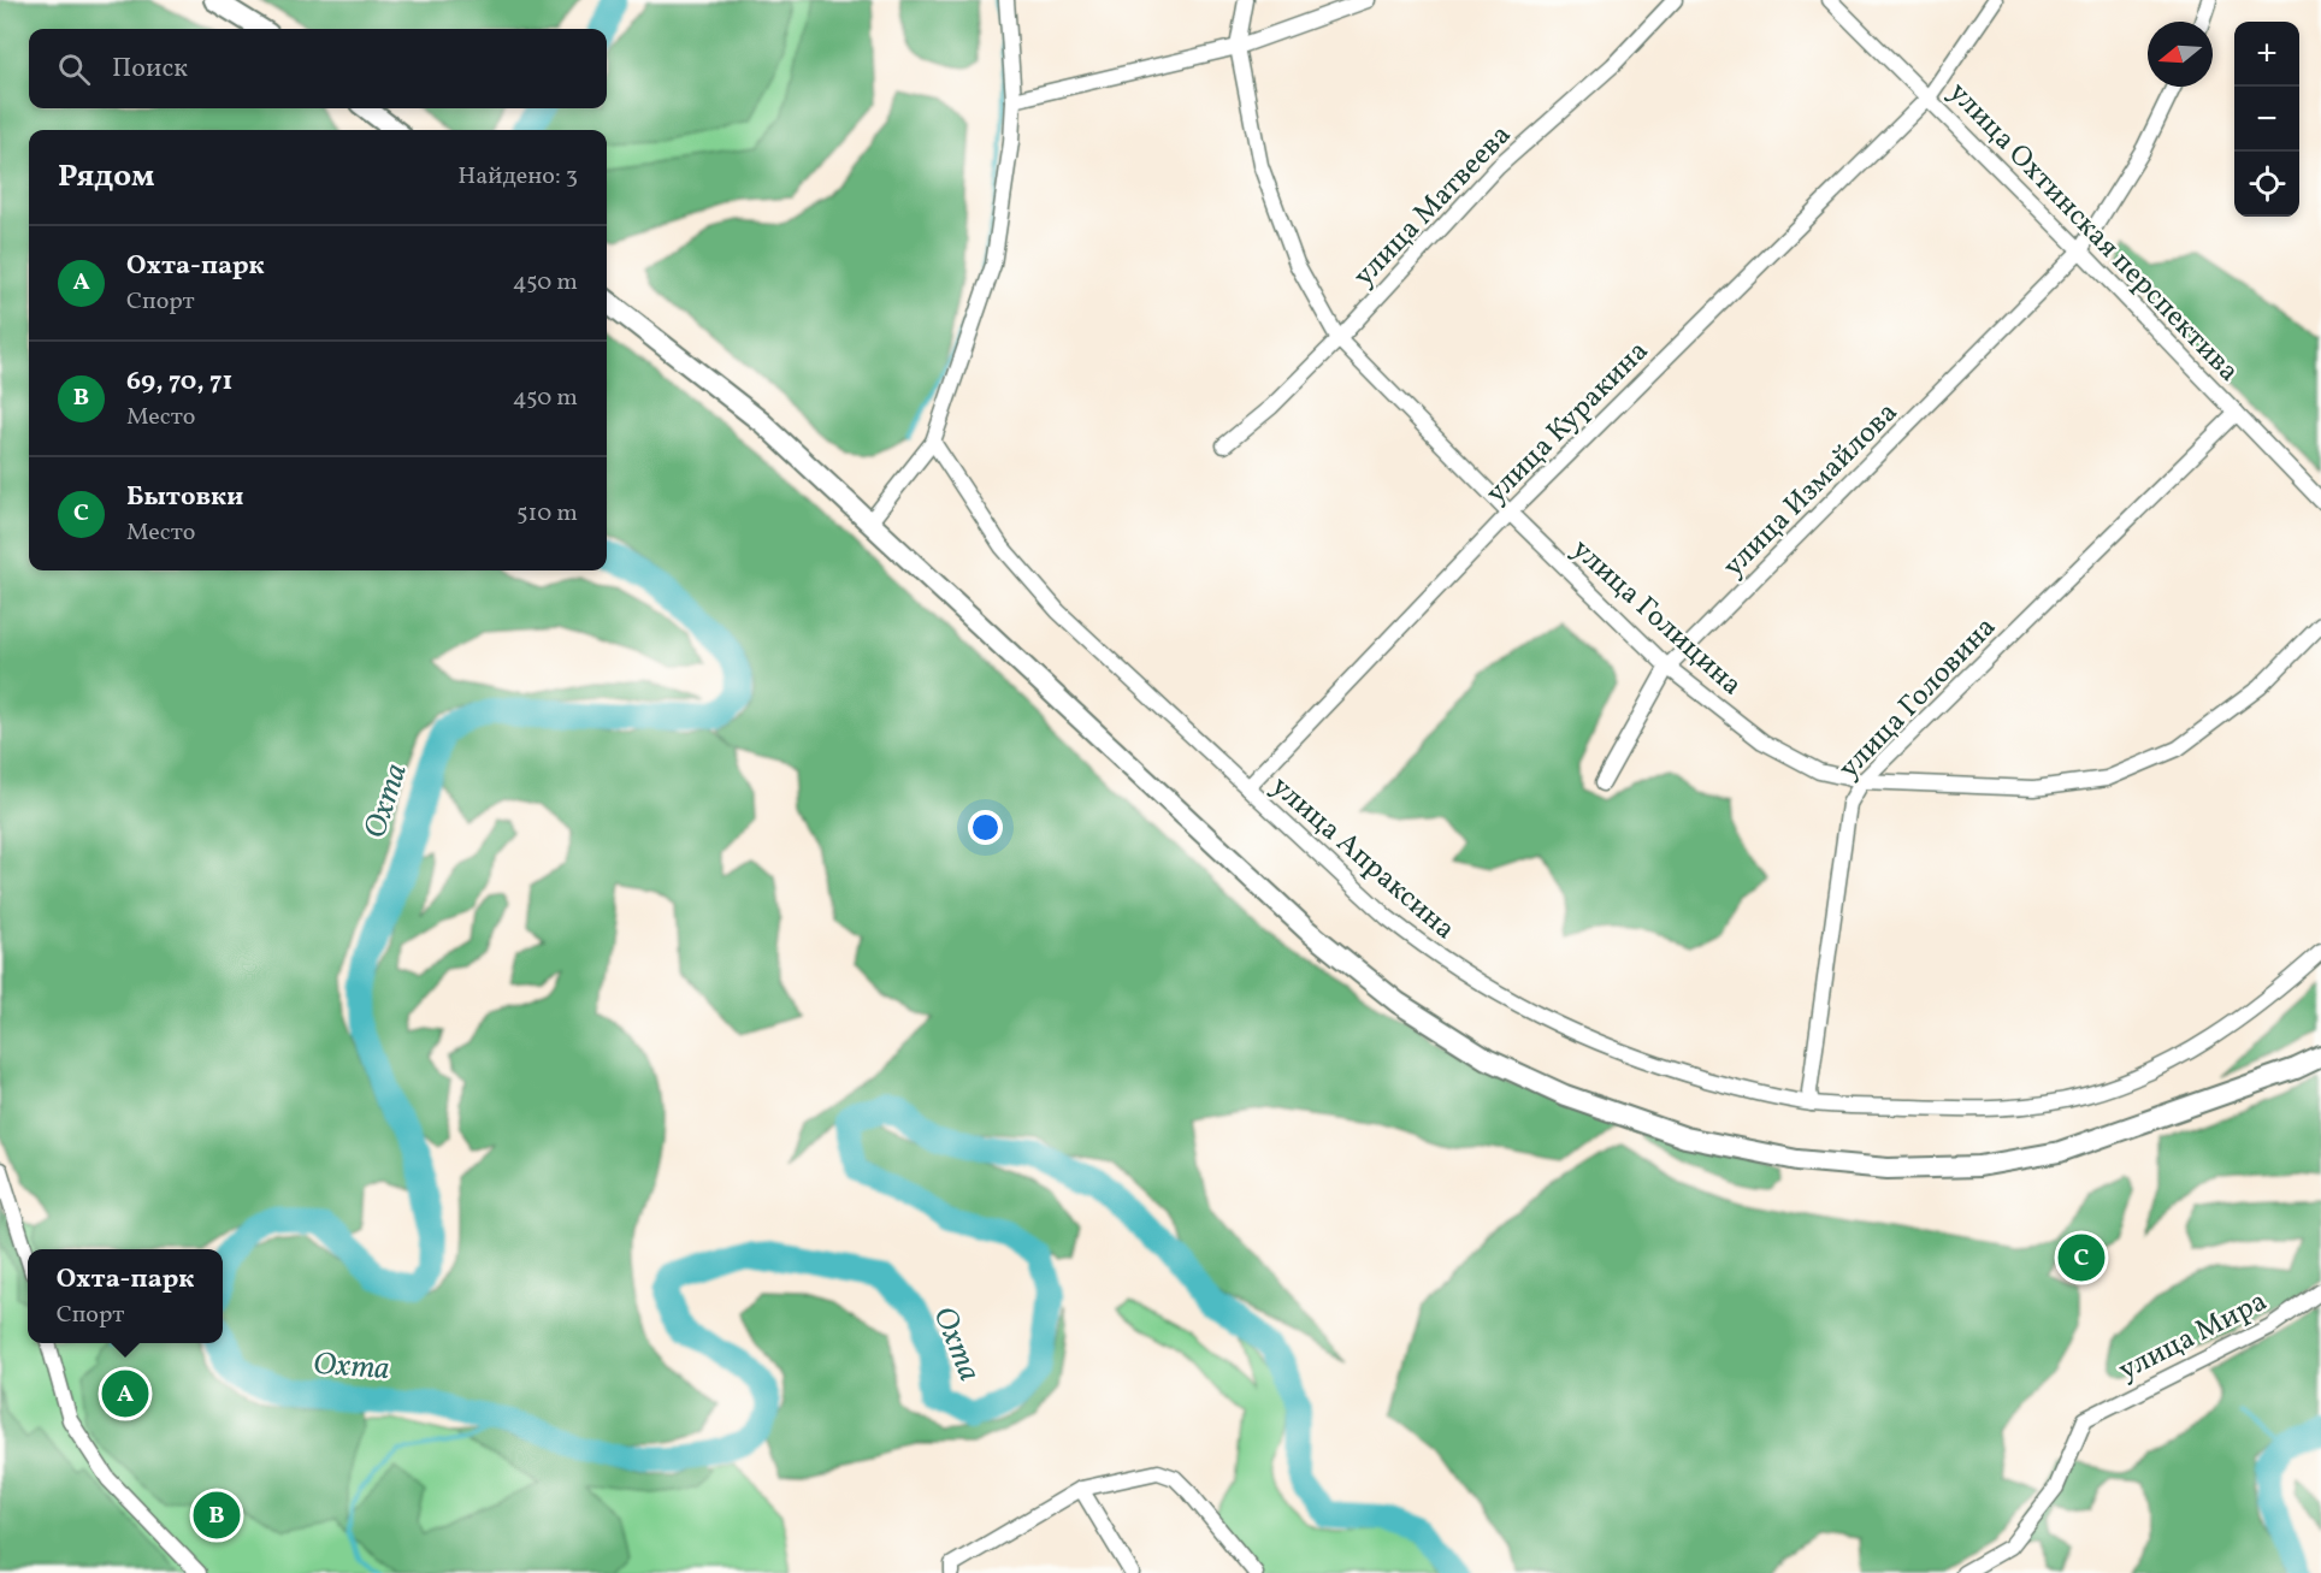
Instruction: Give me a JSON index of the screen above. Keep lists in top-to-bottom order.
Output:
{
  "streets": {
    "street": [
      "улица Матвеева",
      "улица Охтинская перспектива",
      "улица Куракина",
      "улица Измайлова",
      "улица Голицина",
      "улица Головина",
      "улица Апраксина",
      "улица Мира"
    ]
  },
  "crossings": [
    ["улица Матвеева", "улица Голицина"],
    ["улица Охтинская перспектива", "улица Куракина"],
    ["улица Охтинская перспектива", "улица Измайлова"],
    ["улица Охтинская перспектива", "улица Головина"],
    ["улица Куракина", "улица Голицина"],
    ["улица Куракина", "улица Апраксина"],
    ["улица Измайлова", "улица Голицина"],
    ["улица Голицина", "улица Головина"],
    ["улица Головина", "улица Апраксина"]
  ],
  "water": ["Охта"],
  "north": "left",
  "page": {
    "map_buttons": ["+", "−"],
    "search": "Поиск",
    "heading": ["Рядом", "Найдено: 3"],
    "list": [
      {
        "mark": "A",
        "name": "Охта-парк",
        "note": "Спорт",
        "value": "450 m"
      },
      {
        "mark": "B",
        "name": "69, 70, 71",
        "note": "Место",
        "value": "450 m"
      },
      {
        "mark": "C",
        "name": "Бытовки",
        "note": "Место",
        "value": "510 m"
      }
    ],
    "pins": ["C", "A", "B"],
    "popup": ["Охта-парк", "Спорт"]
  }
}
